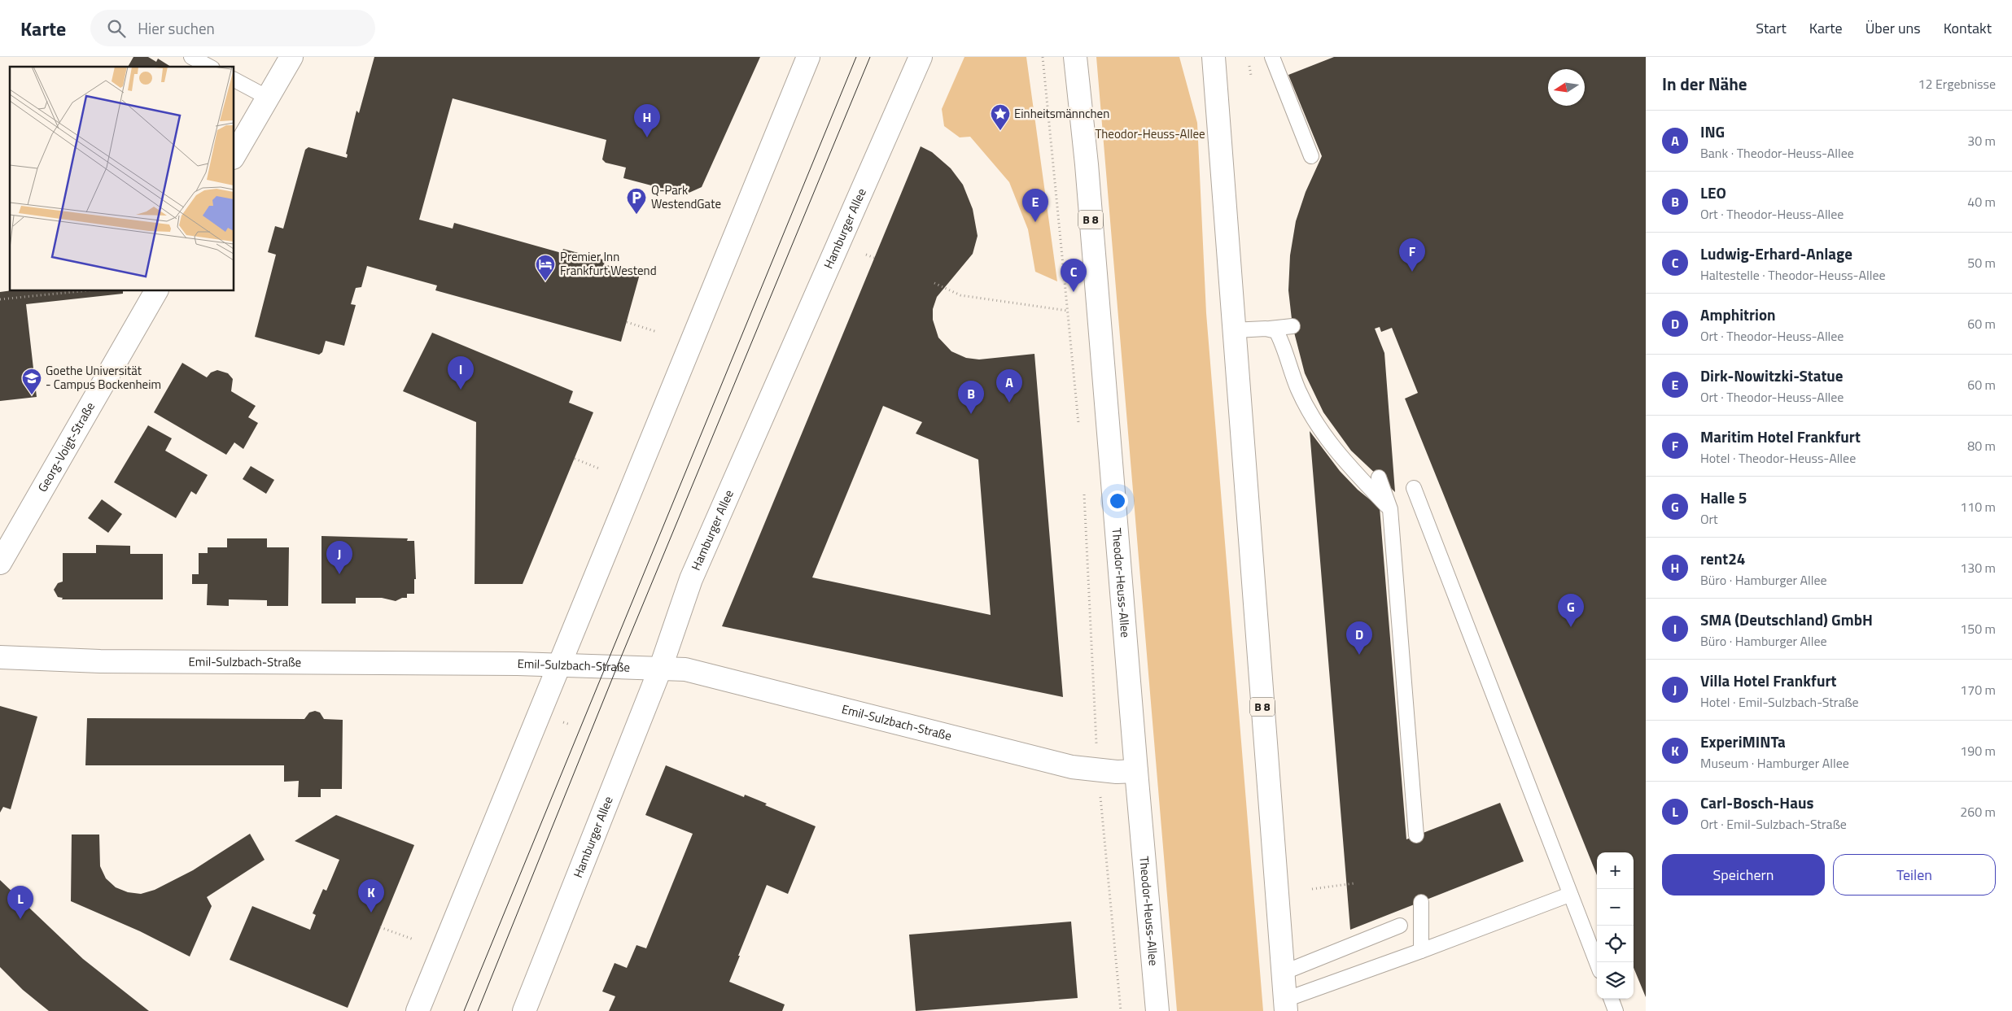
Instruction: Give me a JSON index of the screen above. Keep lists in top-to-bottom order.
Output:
{
  "streets": {
    "street": [
      "B 8",
      "Hamburger Allee",
      "Georg-Voigt-Straße",
      "Theodor-Heuss-Allee",
      "Emil-Sulzbach-Straße"
    ]
  },
  "crossings": [
    ["Hamburger Allee", "Emil-Sulzbach-Straße"],
    ["Theodor-Heuss-Allee", "Emil-Sulzbach-Straße"]
  ],
  "parks": ["Theodor-Heuss-Allee"],
  "places": {
    "place": ["Einheitsmännchen"],
    "parking": ["Q-Park WestendGate"],
    "hotel": ["Premier Inn Frankfurt Westend"],
    "school or university": ["Goethe Universität - Campus Bockenheim"]
  },
  "north": "left",
  "page": {
    "header": "Karte",
    "search": "Hier suchen",
    "nav": [
      "Start",
      "Karte",
      "Über uns",
      "Kontakt"
    ],
    "heading": ["In der Nähe", "12 Ergebnisse"],
    "pins": [
      "H",
      "E",
      "F",
      "C",
      "I",
      "A",
      "B",
      "J",
      "G",
      "D",
      "K",
      "L"
    ],
    "list": [
      {
        "mark": "A",
        "name": "ING",
        "note": "Bank · Theodor-Heuss-Allee",
        "value": "30 m"
      },
      {
        "mark": "B",
        "name": "LEO",
        "note": "Ort · Theodor-Heuss-Allee",
        "value": "40 m"
      },
      {
        "mark": "C",
        "name": "Ludwig-Erhard-Anlage",
        "note": "Haltestelle · Theodor-Heuss-Allee",
        "value": "50 m"
      },
      {
        "mark": "D",
        "name": "Amphitrion",
        "note": "Ort · Theodor-Heuss-Allee",
        "value": "60 m"
      },
      {
        "mark": "E",
        "name": "Dirk-Nowitzki-Statue",
        "note": "Ort · Theodor-Heuss-Allee",
        "value": "60 m"
      },
      {
        "mark": "F",
        "name": "Maritim Hotel Frankfurt",
        "note": "Hotel · Theodor-Heuss-Allee",
        "value": "80 m"
      },
      {
        "mark": "G",
        "name": "Halle 5",
        "note": "Ort",
        "value": "110 m"
      },
      {
        "mark": "H",
        "name": "rent24",
        "note": "Büro · Hamburger Allee",
        "value": "130 m"
      },
      {
        "mark": "I",
        "name": "SMA (Deutschland) GmbH",
        "note": "Büro · Hamburger Allee",
        "value": "150 m"
      },
      {
        "mark": "J",
        "name": "Villa Hotel Frankfurt",
        "note": "Hotel · Emil-Sulzbach-Straße",
        "value": "170 m"
      },
      {
        "mark": "K",
        "name": "ExperiMINTa",
        "note": "Museum · Hamburger Allee",
        "value": "190 m"
      },
      {
        "mark": "L",
        "name": "Carl-Bosch-Haus",
        "note": "Ort · Emil-Sulzbach-Straße",
        "value": "260 m"
      }
    ],
    "buttons": ["Speichern", "Teilen"],
    "map_buttons": ["+", "−"]
  }
}
